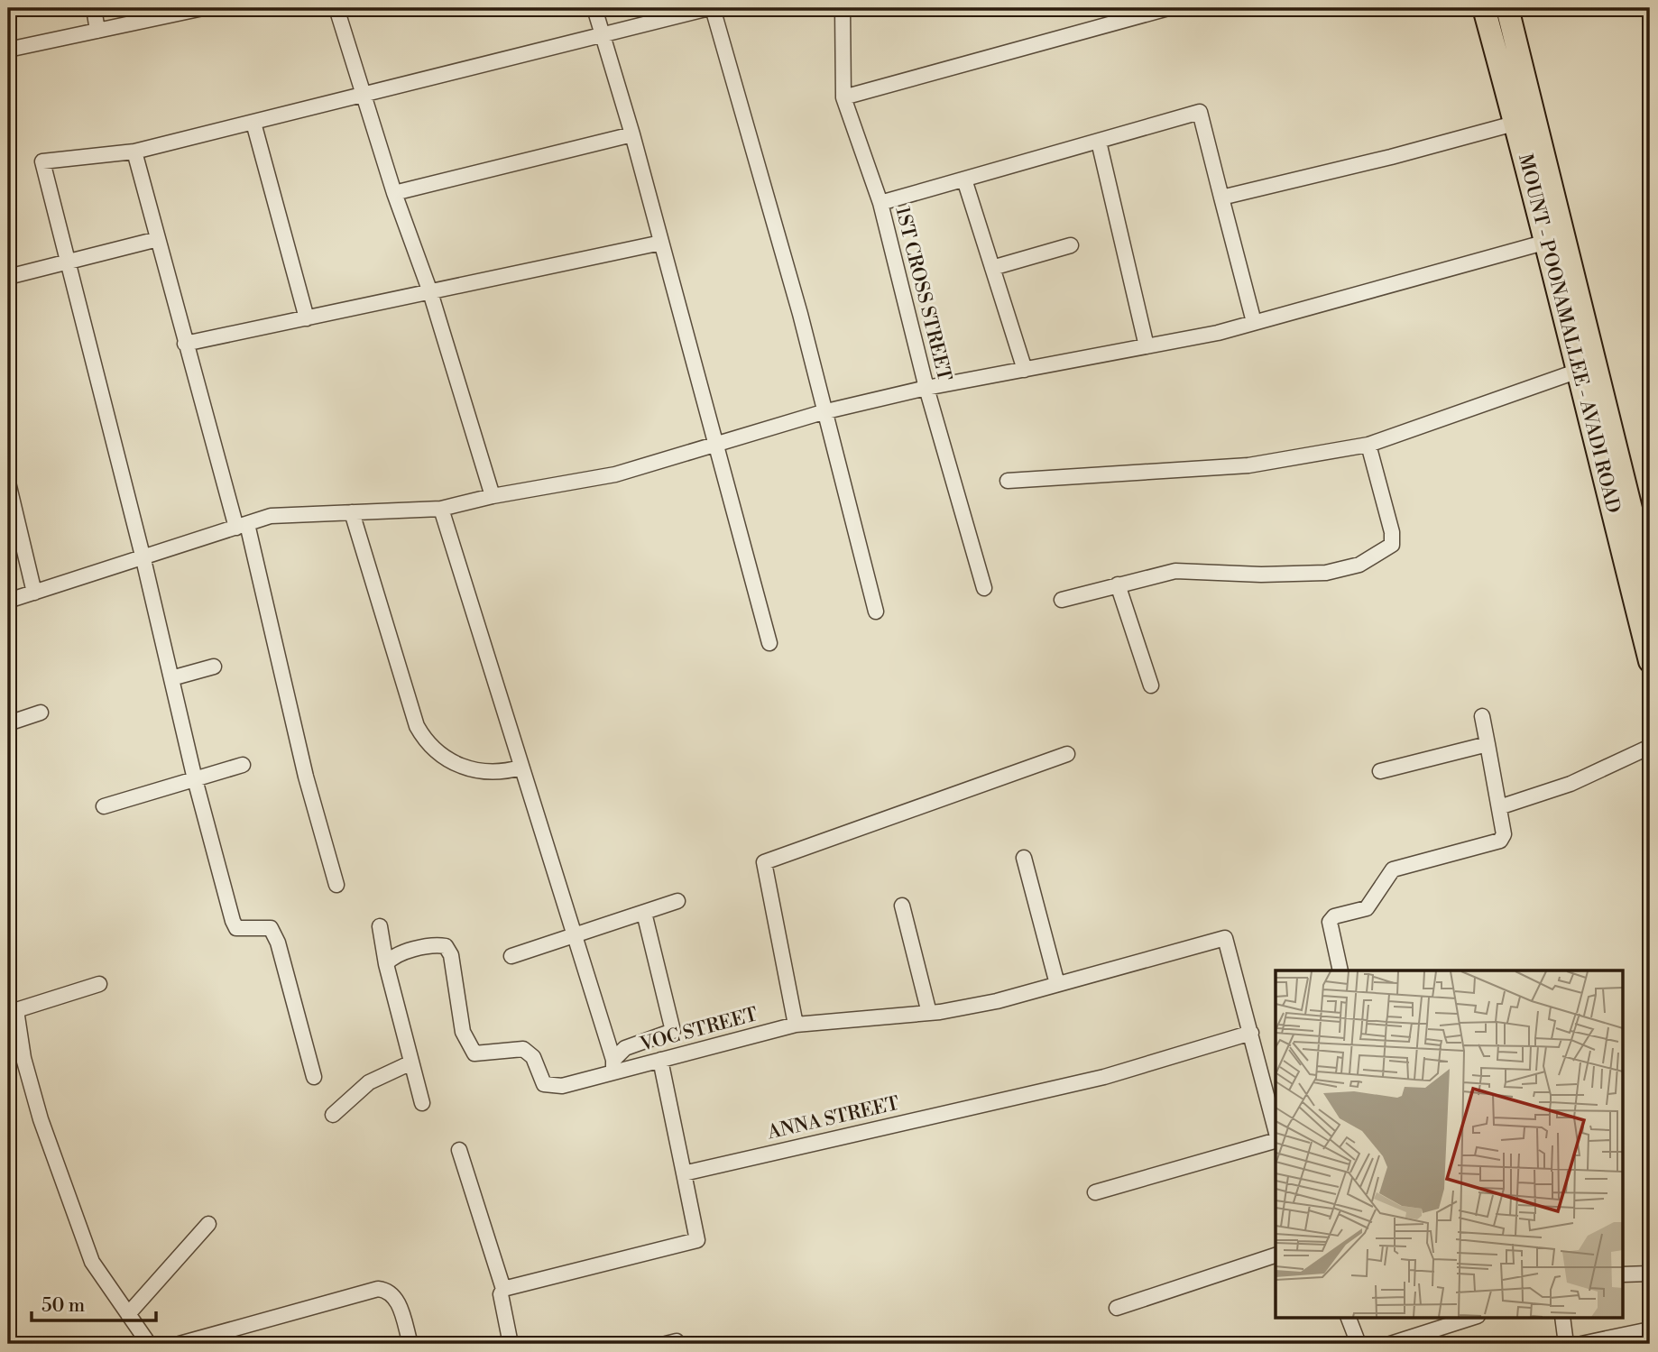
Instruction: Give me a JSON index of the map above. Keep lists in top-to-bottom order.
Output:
{
  "streets": {
    "main road": ["MOUNT - POONAMALLEE - AVADI ROAD"],
    "street": ["1ST CROSS STREET", "VOC STREET", "ANNA STREET"]
  },
  "crossings": [
    ["VOC STREET", "ANNA STREET"]
  ],
  "scale_bar": "50 m"
}
